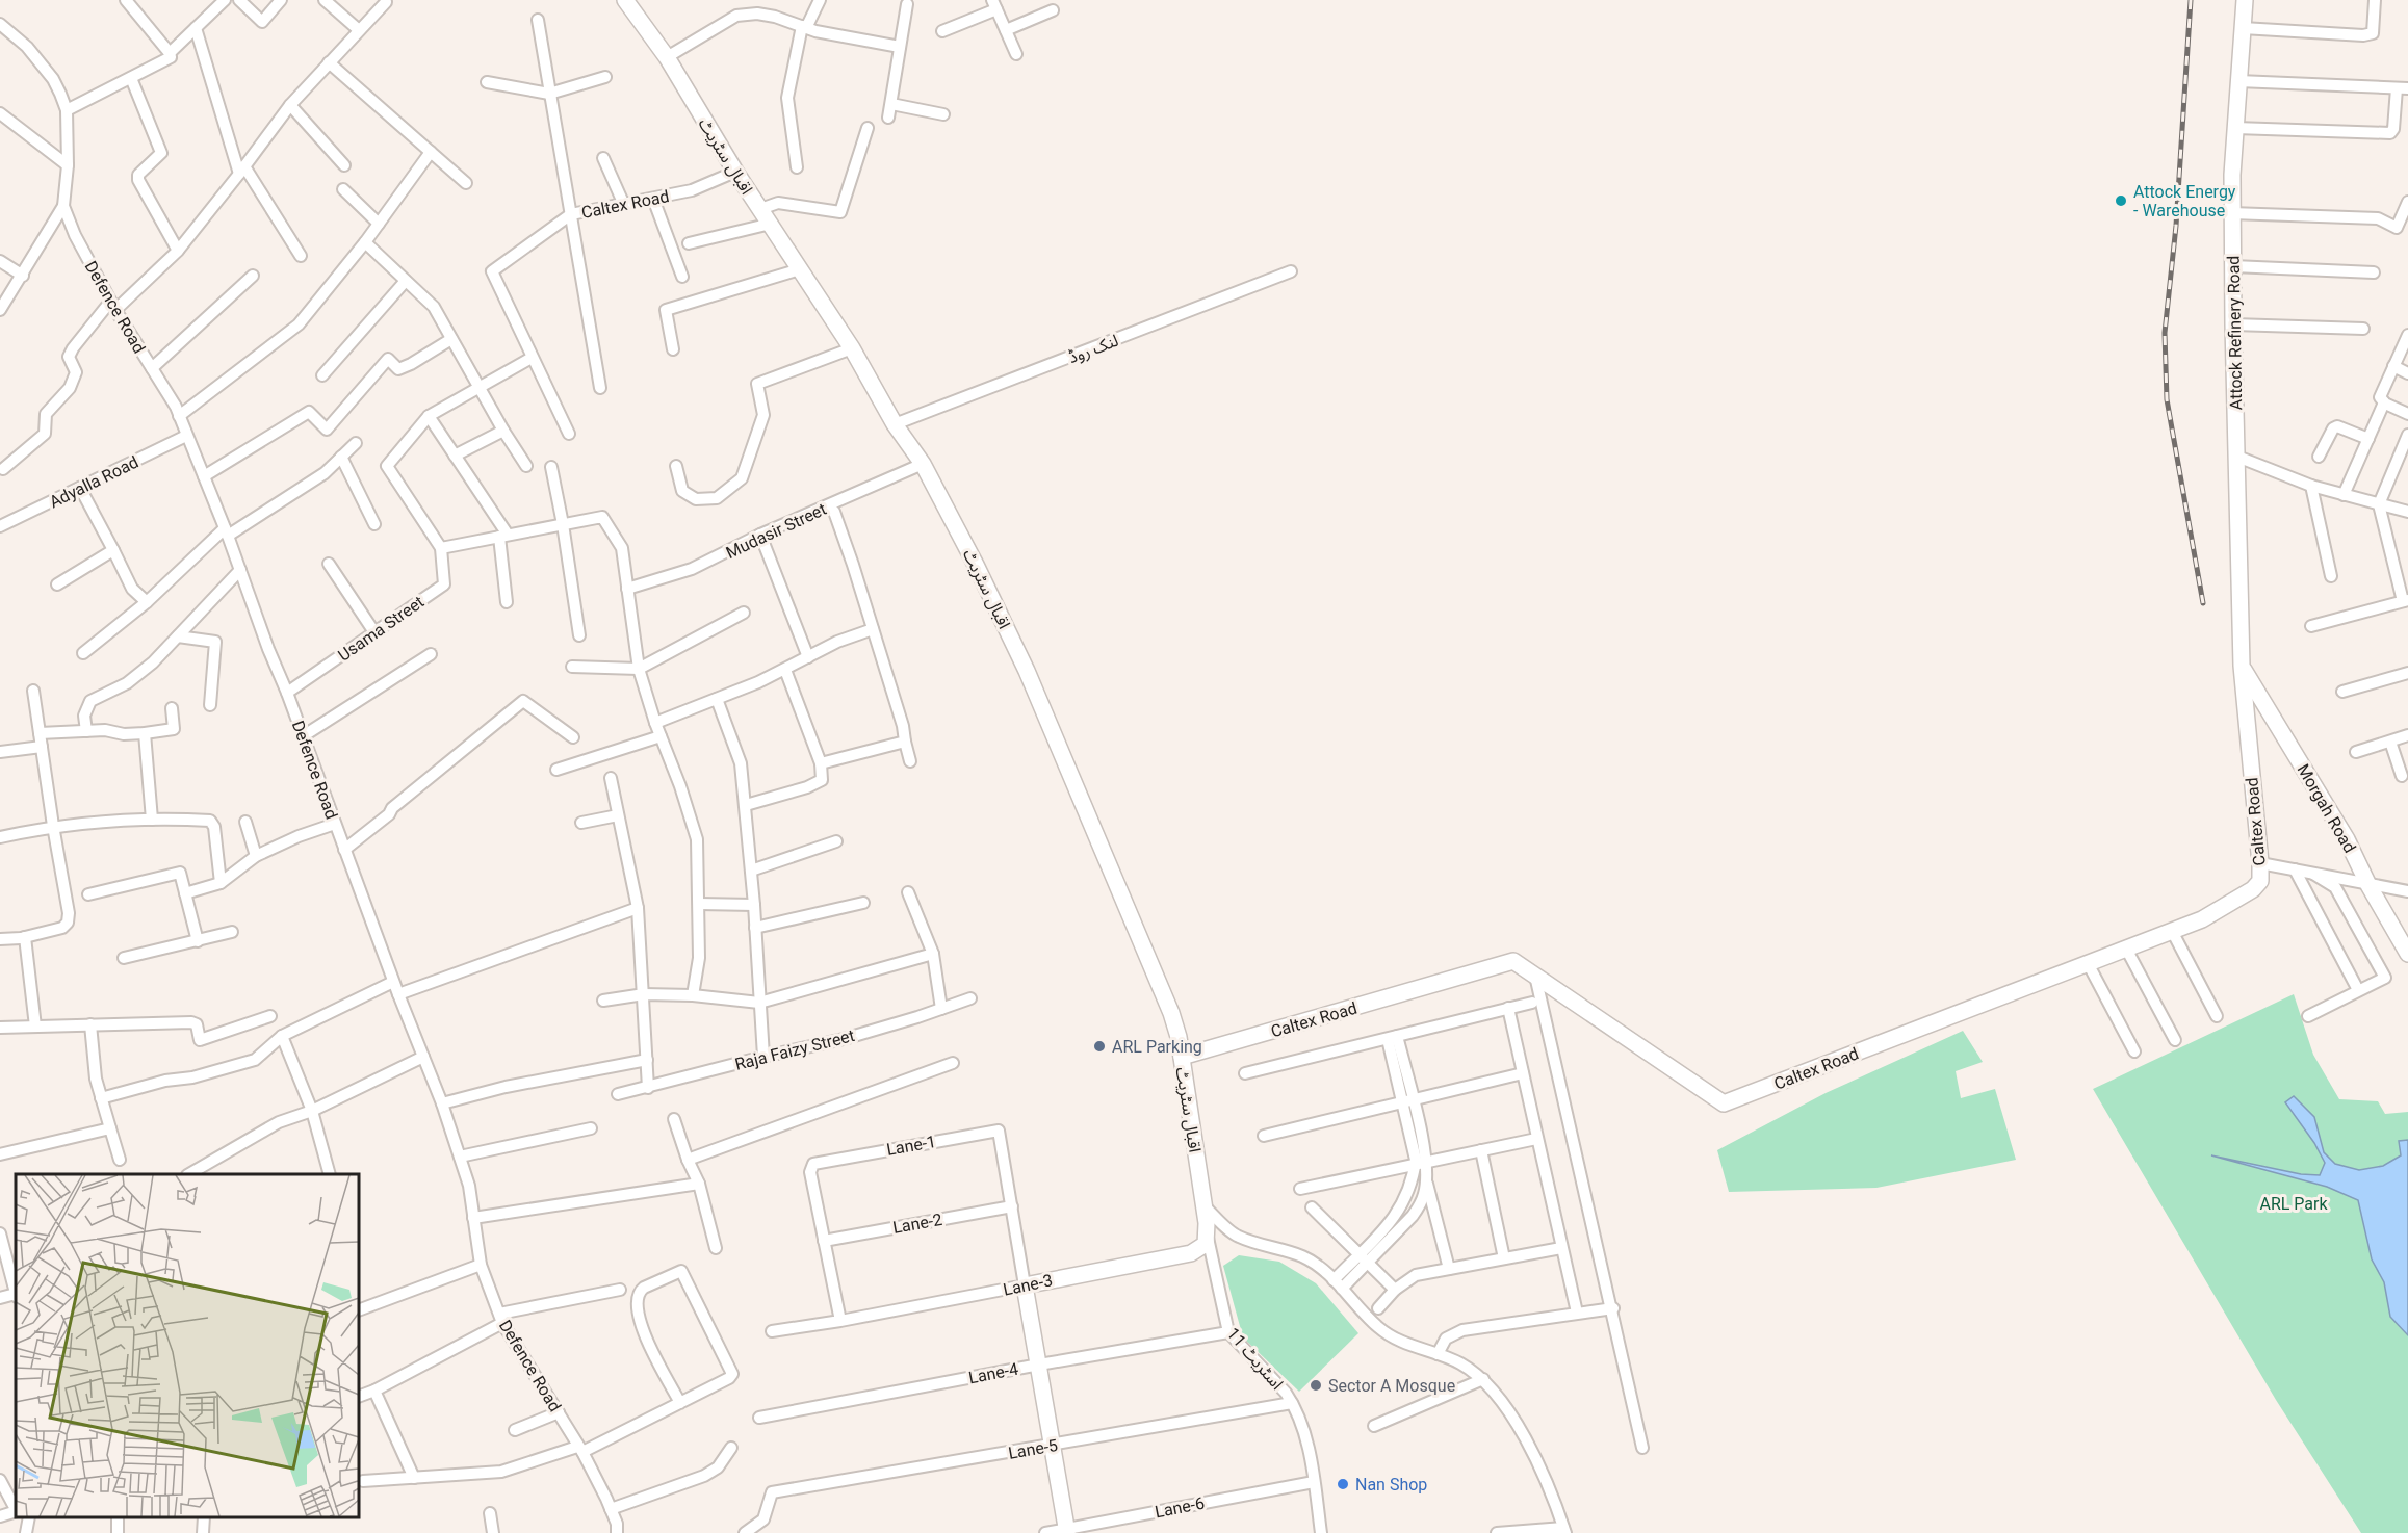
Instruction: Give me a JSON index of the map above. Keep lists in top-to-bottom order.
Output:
{
  "streets": {
    "street": [
      "اقبال سٹریٹ",
      "Caltex Road",
      "Defence Road",
      "Attock Refinery Road",
      "لنک روڈ",
      "Adyalla Road",
      "Mudasir Street",
      "Usama Street",
      "Morgah Road",
      "Raja Faizy Street",
      "Lane-1",
      "Lane-2",
      "Lane-3",
      "اسٹریٹ 11",
      "Lane-4",
      "Lane-5",
      "Lane-6"
    ]
  },
  "crossings": [
    ["اقبال سٹریٹ", "Caltex Road"],
    ["اقبال سٹریٹ", "لنک روڈ"],
    ["اقبال سٹریٹ", "Mudasir Street"],
    ["اقبال سٹریٹ", "Lane-3"],
    ["اقبال سٹریٹ", "اسٹریٹ 11"],
    ["Caltex Road", "Attock Refinery Road"],
    ["Caltex Road", "Morgah Road"],
    ["Defence Road", "Adyalla Road"],
    ["Defence Road", "Usama Street"],
    ["Attock Refinery Road", "Morgah Road"],
    ["Lane-1", "Lane-2"],
    ["Lane-3", "اسٹریٹ 11"],
    ["اسٹریٹ 11", "Lane-4"],
    ["اسٹریٹ 11", "Lane-5"]
  ],
  "parks": ["ARL Park"],
  "places": [
    "Attock Energy - Warehouse",
    "ARL Parking",
    "Sector A Mosque",
    "Nan Shop"
  ]
}
